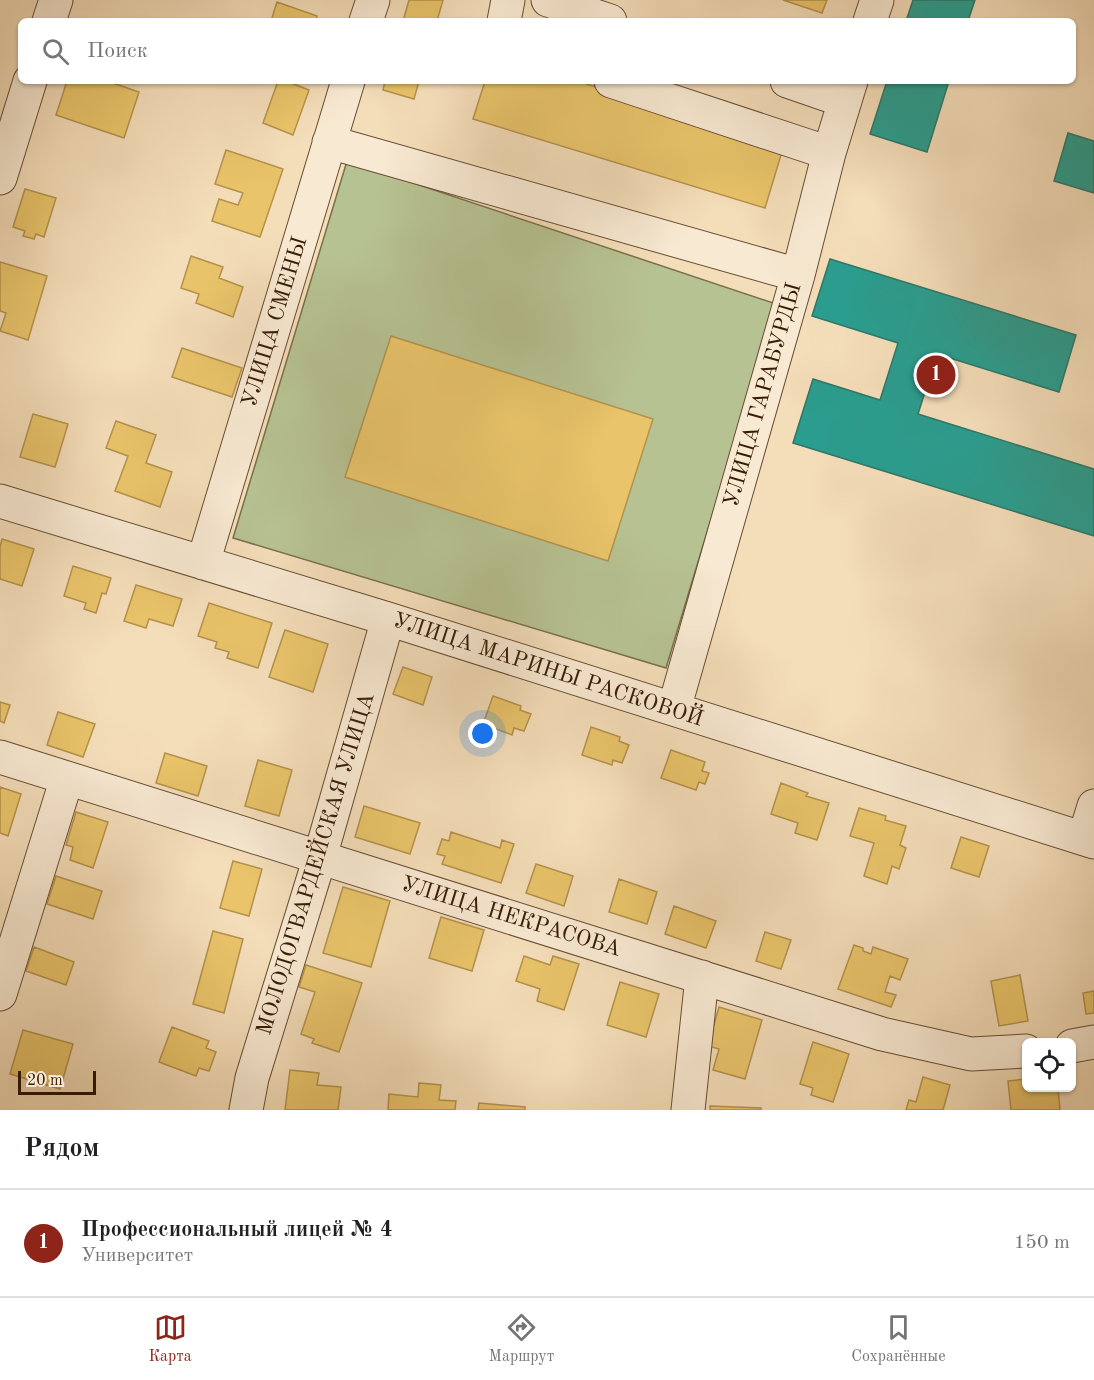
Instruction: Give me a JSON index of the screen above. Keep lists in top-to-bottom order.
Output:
{
  "streets": {
    "street": [
      "УЛИЦА СМЕНЫ",
      "УЛИЦА ГАРАБУРДЫ",
      "УЛИЦА МАРИНЫ РАСКОВОЙ",
      "МОЛОДОГВАРДЕЙСКАЯ УЛИЦА",
      "УЛИЦА НЕКРАСОВА"
    ]
  },
  "crossings": [
    ["УЛИЦА СМЕНЫ", "УЛИЦА МАРИНЫ РАСКОВОЙ"],
    ["УЛИЦА ГАРАБУРДЫ", "УЛИЦА МАРИНЫ РАСКОВОЙ"],
    ["УЛИЦА МАРИНЫ РАСКОВОЙ", "МОЛОДОГВАРДЕЙСКАЯ УЛИЦА"],
    ["МОЛОДОГВАРДЕЙСКАЯ УЛИЦА", "УЛИЦА НЕКРАСОВА"]
  ],
  "scale_bar": "20 m",
  "page": {
    "search": "Поиск",
    "pins": "1",
    "scale": "20 m",
    "heading": "Рядом",
    "list": [
      {
        "mark": "1",
        "name": "Профессиональный лицей № 4",
        "note": "Университет",
        "value": "150 m"
      }
    ],
    "nav": ["Карта", "Маршрут", "Сохранённые"]
  }
}
